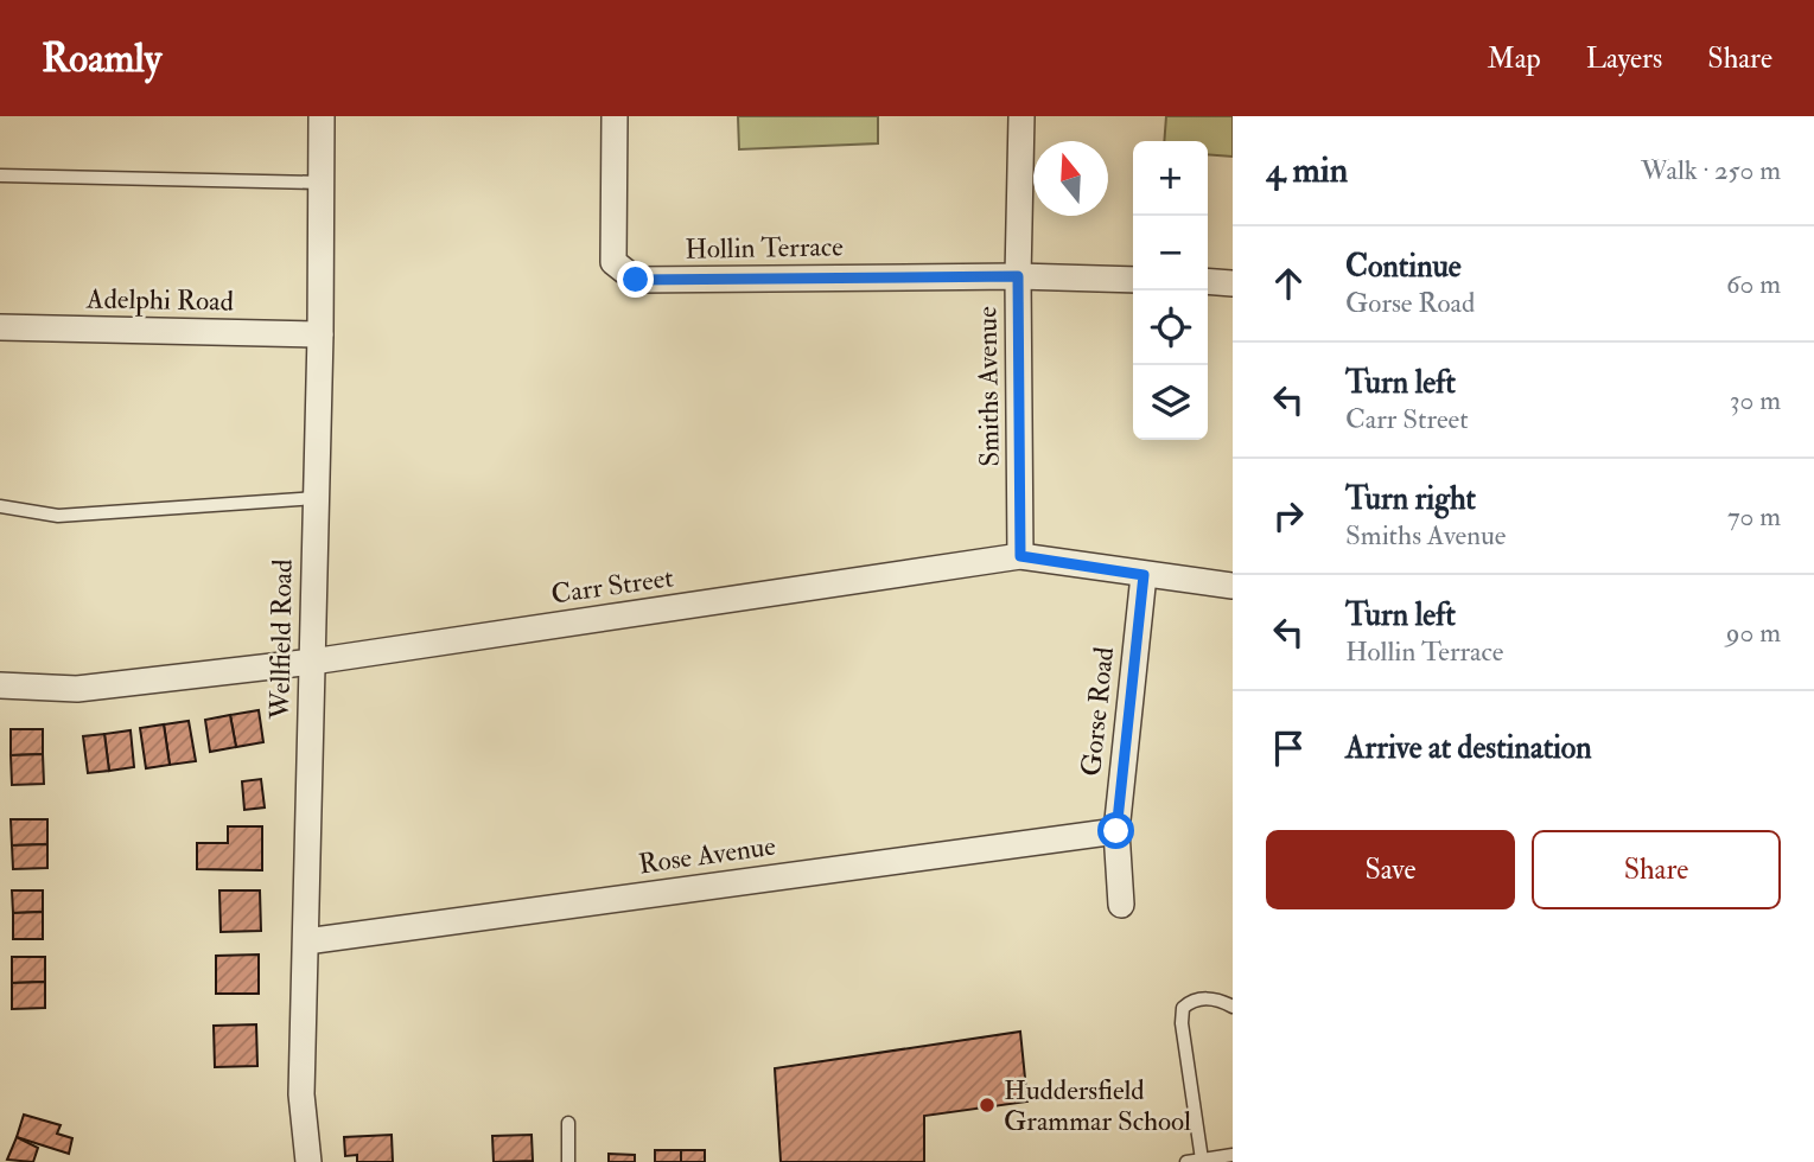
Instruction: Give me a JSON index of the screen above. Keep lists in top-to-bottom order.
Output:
{
  "streets": {
    "street": [
      "Hollin Terrace",
      "Adelphi Road",
      "Smiths Avenue",
      "Carr Street",
      "Wellfield Road",
      "Gorse Road",
      "Rose Avenue"
    ]
  },
  "crossings": [
    ["Hollin Terrace", "Smiths Avenue"],
    ["Adelphi Road", "Wellfield Road"],
    ["Smiths Avenue", "Carr Street"],
    ["Carr Street", "Wellfield Road"],
    ["Carr Street", "Gorse Road"],
    ["Wellfield Road", "Rose Avenue"],
    ["Gorse Road", "Rose Avenue"]
  ],
  "places": ["Huddersfield Grammar School"],
  "north": "top",
  "page": {
    "header": "Roamly",
    "nav": ["Map", "Layers", "Share"],
    "heading": ["4 min", "Walk · 250 m"],
    "map_buttons": ["+", "−"],
    "list": [
      ["Continue", "Gorse Road", "60 m"],
      ["Turn left", "Carr Street", "30 m"],
      ["Turn right", "Smiths Avenue", "70 m"],
      ["Turn left", "Hollin Terrace", "90 m"],
      "Arrive at destination"
    ],
    "buttons": ["Save", "Share"]
  }
}
